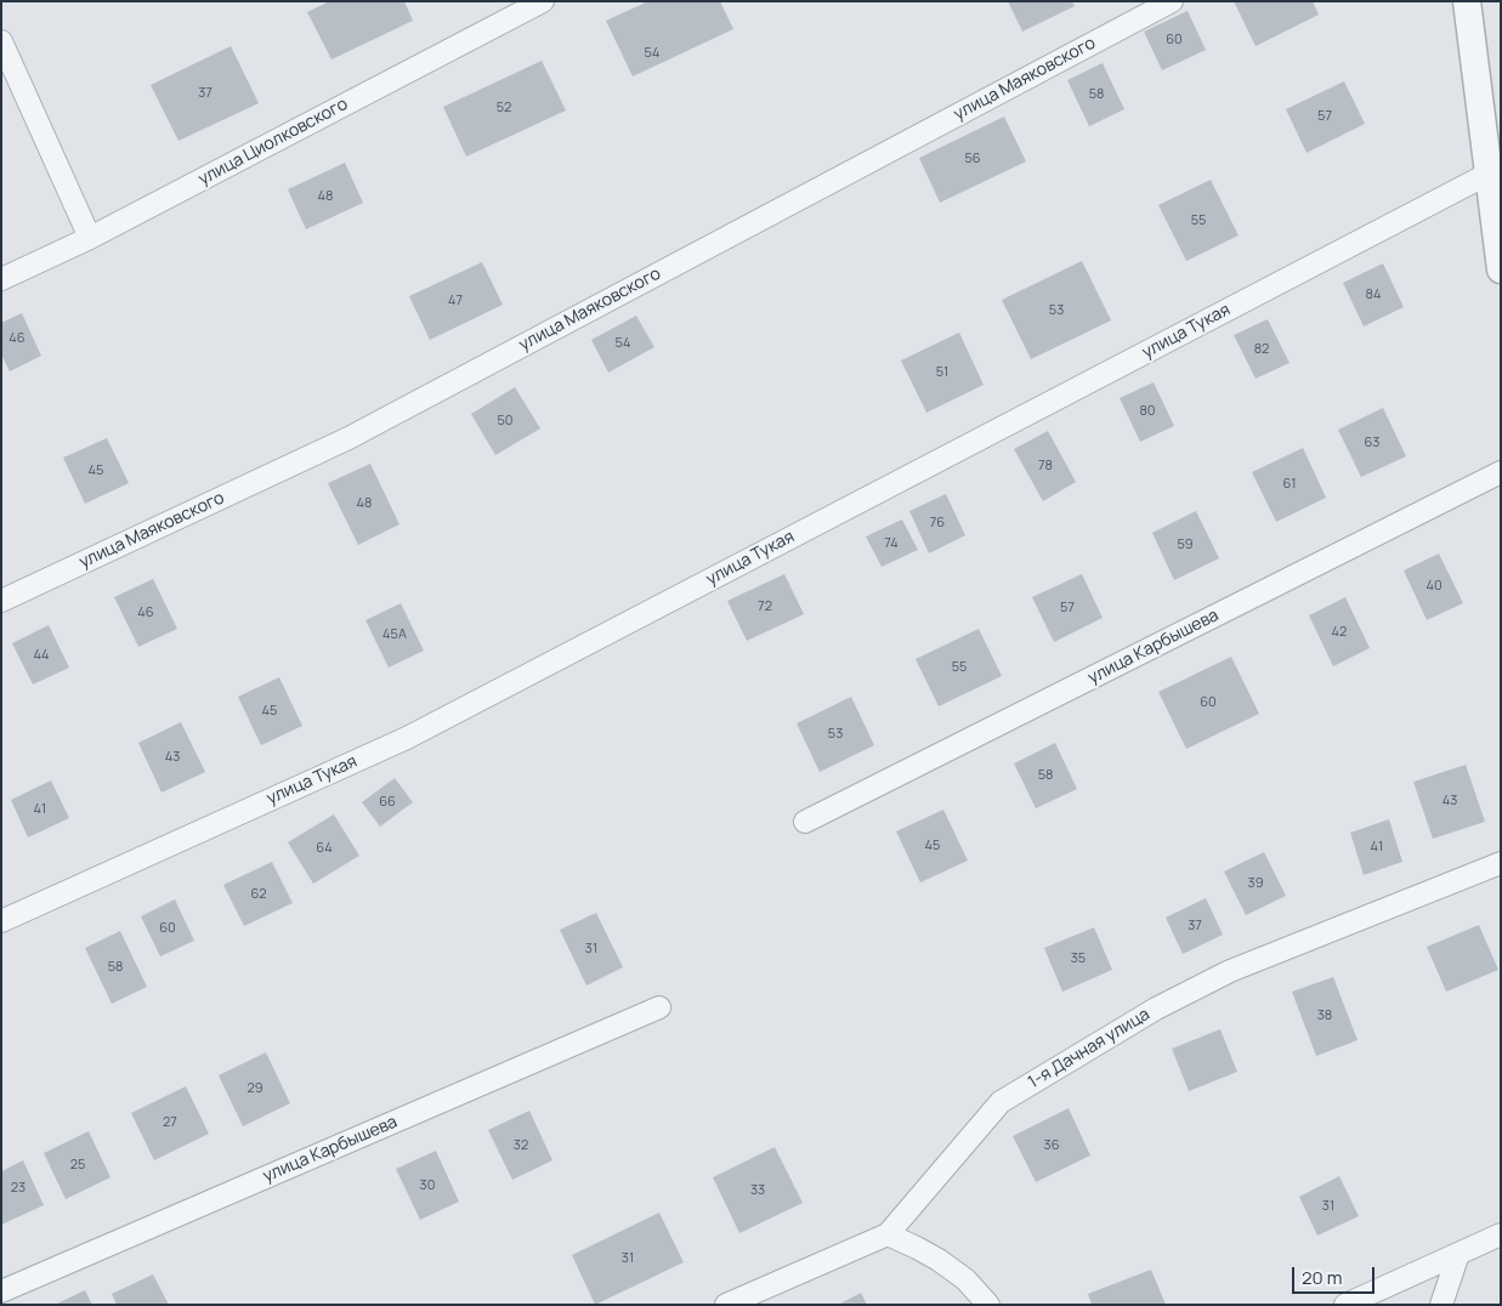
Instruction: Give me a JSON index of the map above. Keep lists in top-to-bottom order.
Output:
{
  "streets": {
    "street": [
      "улица Маяковского",
      "улица Циолковского",
      "улица Тукая",
      "улица Карбышева",
      "1-я Дачная улица"
    ]
  },
  "house_numbers": [
    "60",
    "54",
    "37",
    "58",
    "52",
    "57",
    "56",
    "48",
    "55",
    "84",
    "47",
    "53",
    "46",
    "54",
    "82",
    "51",
    "80",
    "50",
    "63",
    "78",
    "45",
    "61",
    "48",
    "76",
    "74",
    "59",
    "40",
    "72",
    "57",
    "46",
    "42",
    "45А",
    "44",
    "55",
    "60",
    "45",
    "53",
    "43",
    "58",
    "43",
    "66",
    "41",
    "45",
    "41",
    "64",
    "39",
    "62",
    "37",
    "60",
    "31",
    "35",
    "58",
    "38",
    "29",
    "27",
    "32",
    "36",
    "25",
    "30",
    "23",
    "33",
    "31",
    "31"
  ],
  "scale_bar": "20 m"
}
